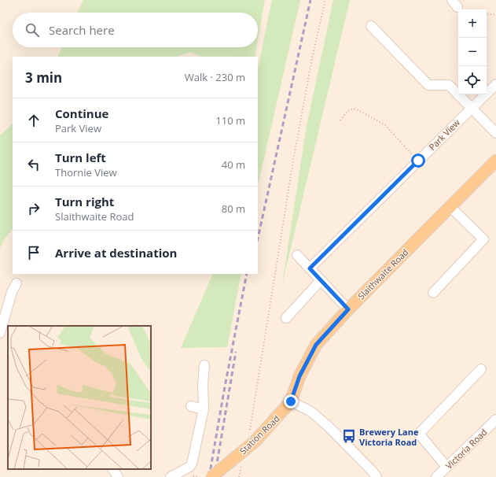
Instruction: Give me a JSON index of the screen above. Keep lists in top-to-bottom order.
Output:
{
  "streets": {
    "main road": ["Slaithwaite Road", "Station Road"],
    "street": ["Park View", "Victoria Road"]
  },
  "crossings": [
    ["Slaithwaite Road", "Station Road"]
  ],
  "places": {
    "bus stop": ["Brewery Lane Victoria Road"]
  },
  "page": {
    "map_buttons": ["+", "−"],
    "search": "Search here",
    "heading": ["3 min", "Walk · 230 m"],
    "list": [
      ["Continue", "Park View", "110 m"],
      ["Turn left", "Thornie View", "40 m"],
      ["Turn right", "Slaithwaite Road", "80 m"],
      "Arrive at destination"
    ]
  }
}
